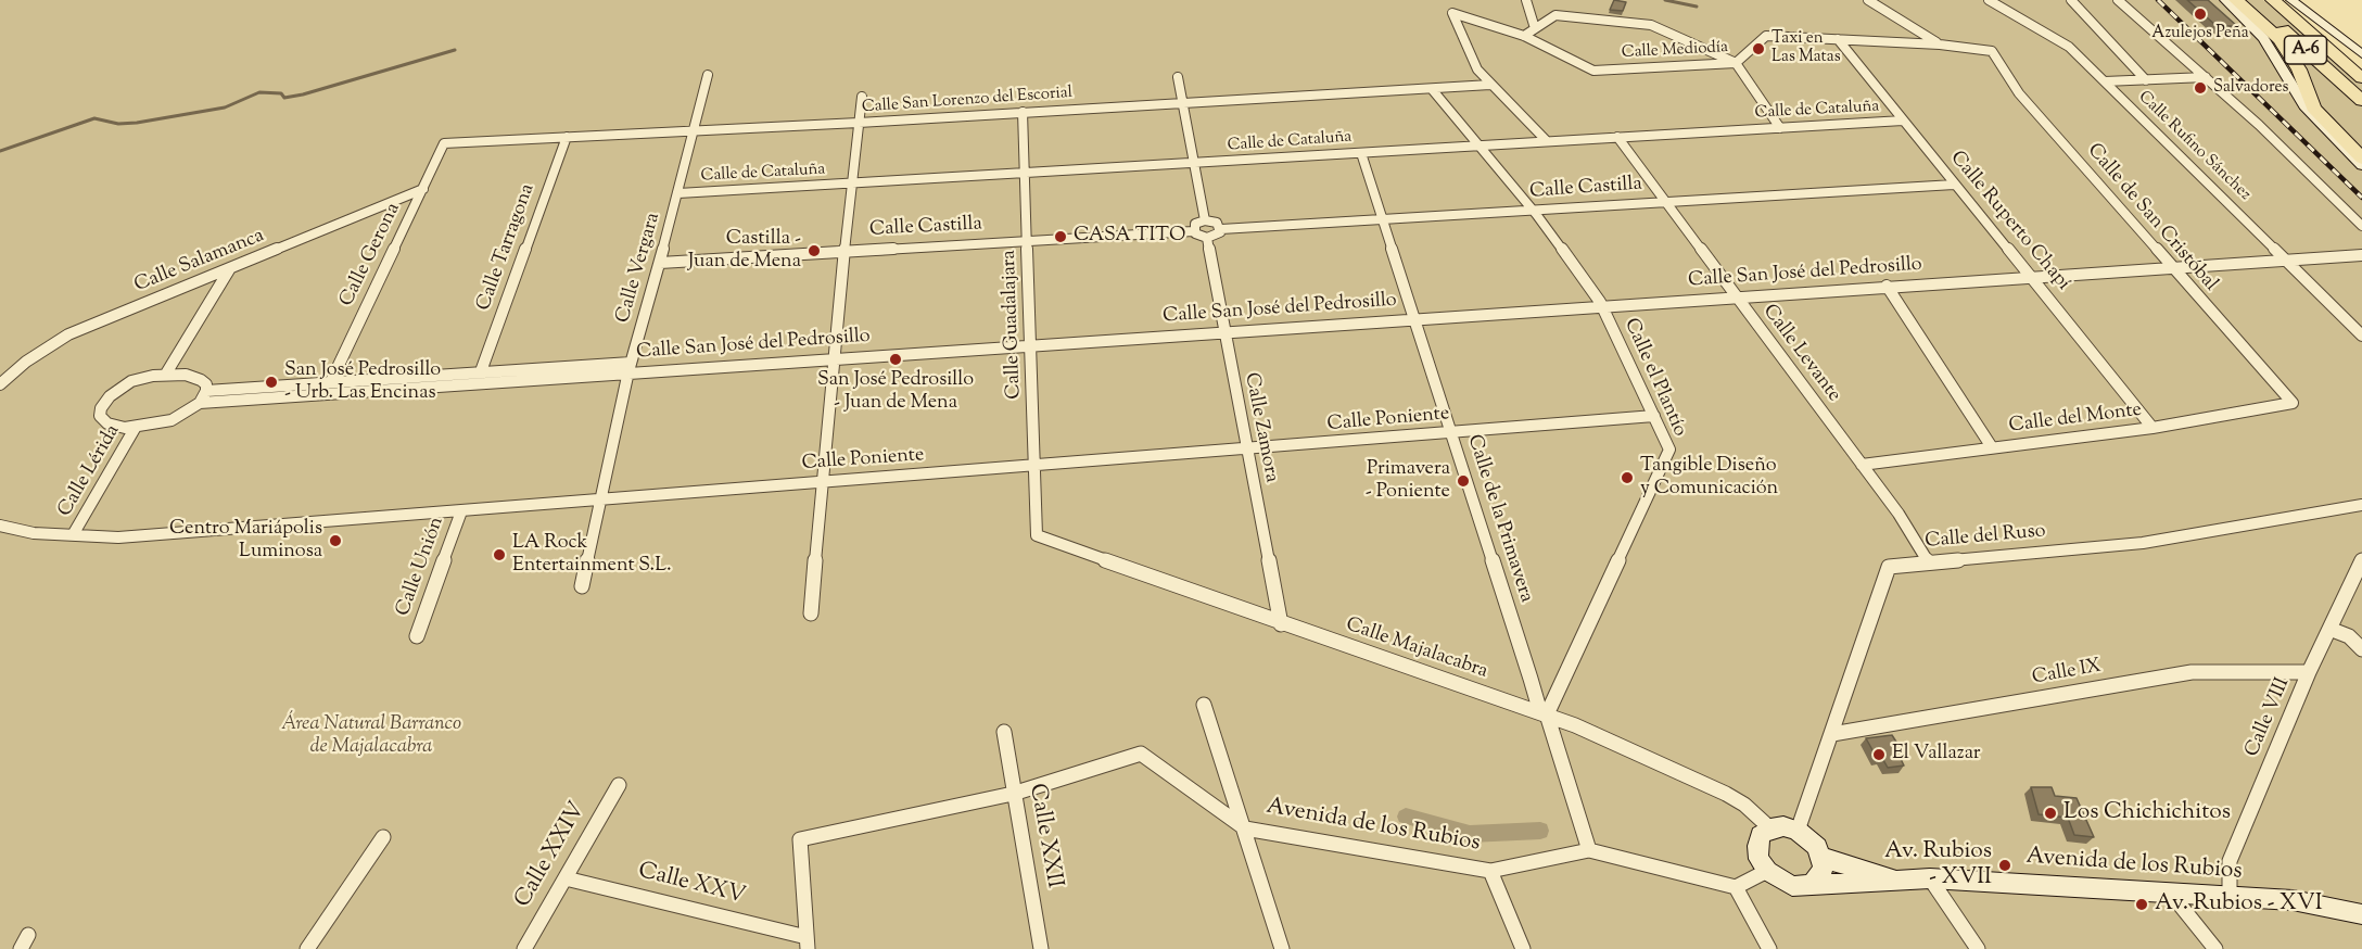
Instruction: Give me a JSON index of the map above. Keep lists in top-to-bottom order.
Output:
{
  "streets": {
    "highway": ["A-6"],
    "street": [
      "Calle Mediodía",
      "Calle San Lorenzo del Escorial",
      "Calle de Cataluña",
      "Calle Rufino Sánchez",
      "Calle Castilla",
      "Calle de San Cristóbal",
      "Calle Ruperto Chapí",
      "Calle Tarragona",
      "Calle Gerona",
      "Calle Salamanca",
      "Calle Vergara",
      "Calle San José del Pedrosillo",
      "Calle Guadalajara",
      "Calle Levante",
      "Calle el Plantío",
      "Calle del Monte",
      "Calle Poniente",
      "Calle Zamora",
      "Calle Lérida",
      "Calle de la Primavera",
      "Calle del Ruso",
      "Calle Unión",
      "Calle Majalacabra",
      "Calle IX",
      "Calle VIII",
      "Avenida de los Rubios",
      "Calle XXII",
      "Calle XXIV",
      "Calle XXV"
    ]
  },
  "crossings": [
    ["Calle Mediodía", "Calle San Lorenzo del Escorial"],
    ["Calle Mediodía", "Calle de San Cristóbal"],
    ["Calle Mediodía", "Calle Ruperto Chapí"],
    ["Calle San Lorenzo del Escorial", "Calle Tarragona"],
    ["Calle San Lorenzo del Escorial", "Calle Gerona"],
    ["Calle San Lorenzo del Escorial", "Calle Vergara"],
    ["Calle San Lorenzo del Escorial", "Calle Guadalajara"],
    ["Calle San Lorenzo del Escorial", "Calle el Plantío"],
    ["Calle de Cataluña", "Calle Ruperto Chapí"],
    ["Calle de Cataluña", "Calle Vergara"],
    ["Calle de Cataluña", "Calle Guadalajara"],
    ["Calle de Cataluña", "Calle Levante"],
    ["Calle de Cataluña", "Calle el Plantío"],
    ["Calle de Cataluña", "Calle de la Primavera"],
    ["Calle Rufino Sánchez", "Calle San José del Pedrosillo"],
    ["Calle Castilla", "Calle Ruperto Chapí"],
    ["Calle Castilla", "Calle Vergara"],
    ["Calle Castilla", "Calle Guadalajara"],
    ["Calle Castilla", "Calle Levante"],
    ["Calle Castilla", "Calle el Plantío"],
    ["Calle Castilla", "Calle de la Primavera"],
    ["Calle de San Cristóbal", "Calle San José del Pedrosillo"],
    ["Calle de San Cristóbal", "Calle del Monte"],
    ["Calle Ruperto Chapí", "Calle San José del Pedrosillo"],
    ["Calle Ruperto Chapí", "Calle del Monte"],
    ["Calle Tarragona", "Calle San José del Pedrosillo"],
    ["Calle Gerona", "Calle Salamanca"],
    ["Calle Gerona", "Calle San José del Pedrosillo"],
    ["Calle Vergara", "Calle San José del Pedrosillo"],
    ["Calle Vergara", "Calle Poniente"],
    ["Calle San José del Pedrosillo", "Calle Guadalajara"],
    ["Calle San José del Pedrosillo", "Calle Levante"],
    ["Calle San José del Pedrosillo", "Calle el Plantío"],
    ["Calle San José del Pedrosillo", "Calle Zamora"],
    ["Calle San José del Pedrosillo", "Calle de la Primavera"],
    ["Calle Guadalajara", "Calle Poniente"],
    ["Calle Guadalajara", "Calle Majalacabra"],
    ["Calle Levante", "Calle del Monte"],
    ["Calle Levante", "Calle del Ruso"],
    ["Calle el Plantío", "Calle Poniente"],
    ["Calle el Plantío", "Calle de la Primavera"],
    ["Calle el Plantío", "Calle Majalacabra"],
    ["Calle Poniente", "Calle Zamora"],
    ["Calle Poniente", "Calle Lérida"],
    ["Calle Poniente", "Calle de la Primavera"],
    ["Calle Poniente", "Calle Unión"],
    ["Calle Zamora", "Calle Majalacabra"],
    ["Calle de la Primavera", "Calle Majalacabra"],
    ["Calle de la Primavera", "Avenida de los Rubios"],
    ["Calle del Ruso", "Calle Majalacabra"],
    ["Calle del Ruso", "Calle IX"],
    ["Calle del Ruso", "Avenida de los Rubios"],
    ["Calle Majalacabra", "Avenida de los Rubios"],
    ["Calle IX", "Calle VIII"],
    ["Calle VIII", "Avenida de los Rubios"],
    ["Avenida de los Rubios", "Calle XXII"],
    ["Avenida de los Rubios", "Calle XXV"],
    ["Calle XXIV", "Calle XXV"]
  ],
  "parks": ["Área Natural Barranco de Majalacabra"],
  "places": [
    "Azulejos Peña",
    "Taxi en Las Matas",
    "Salvadores",
    "CASA TITO",
    "Castilla - Juan de Mena",
    "San José Pedrosillo - Juan de Mena",
    "San José Pedrosillo - Urb. Las Encinas",
    "Tangible Diseño y Comunicación",
    "Primavera - Poniente",
    "Centro Mariápolis Luminosa",
    "LA Rock Entertainment S.L.",
    "El Vallazar",
    "Los Chichichitos",
    "Av. Rubios - XVII",
    "Av. Rubios - XVI"
  ]
}
